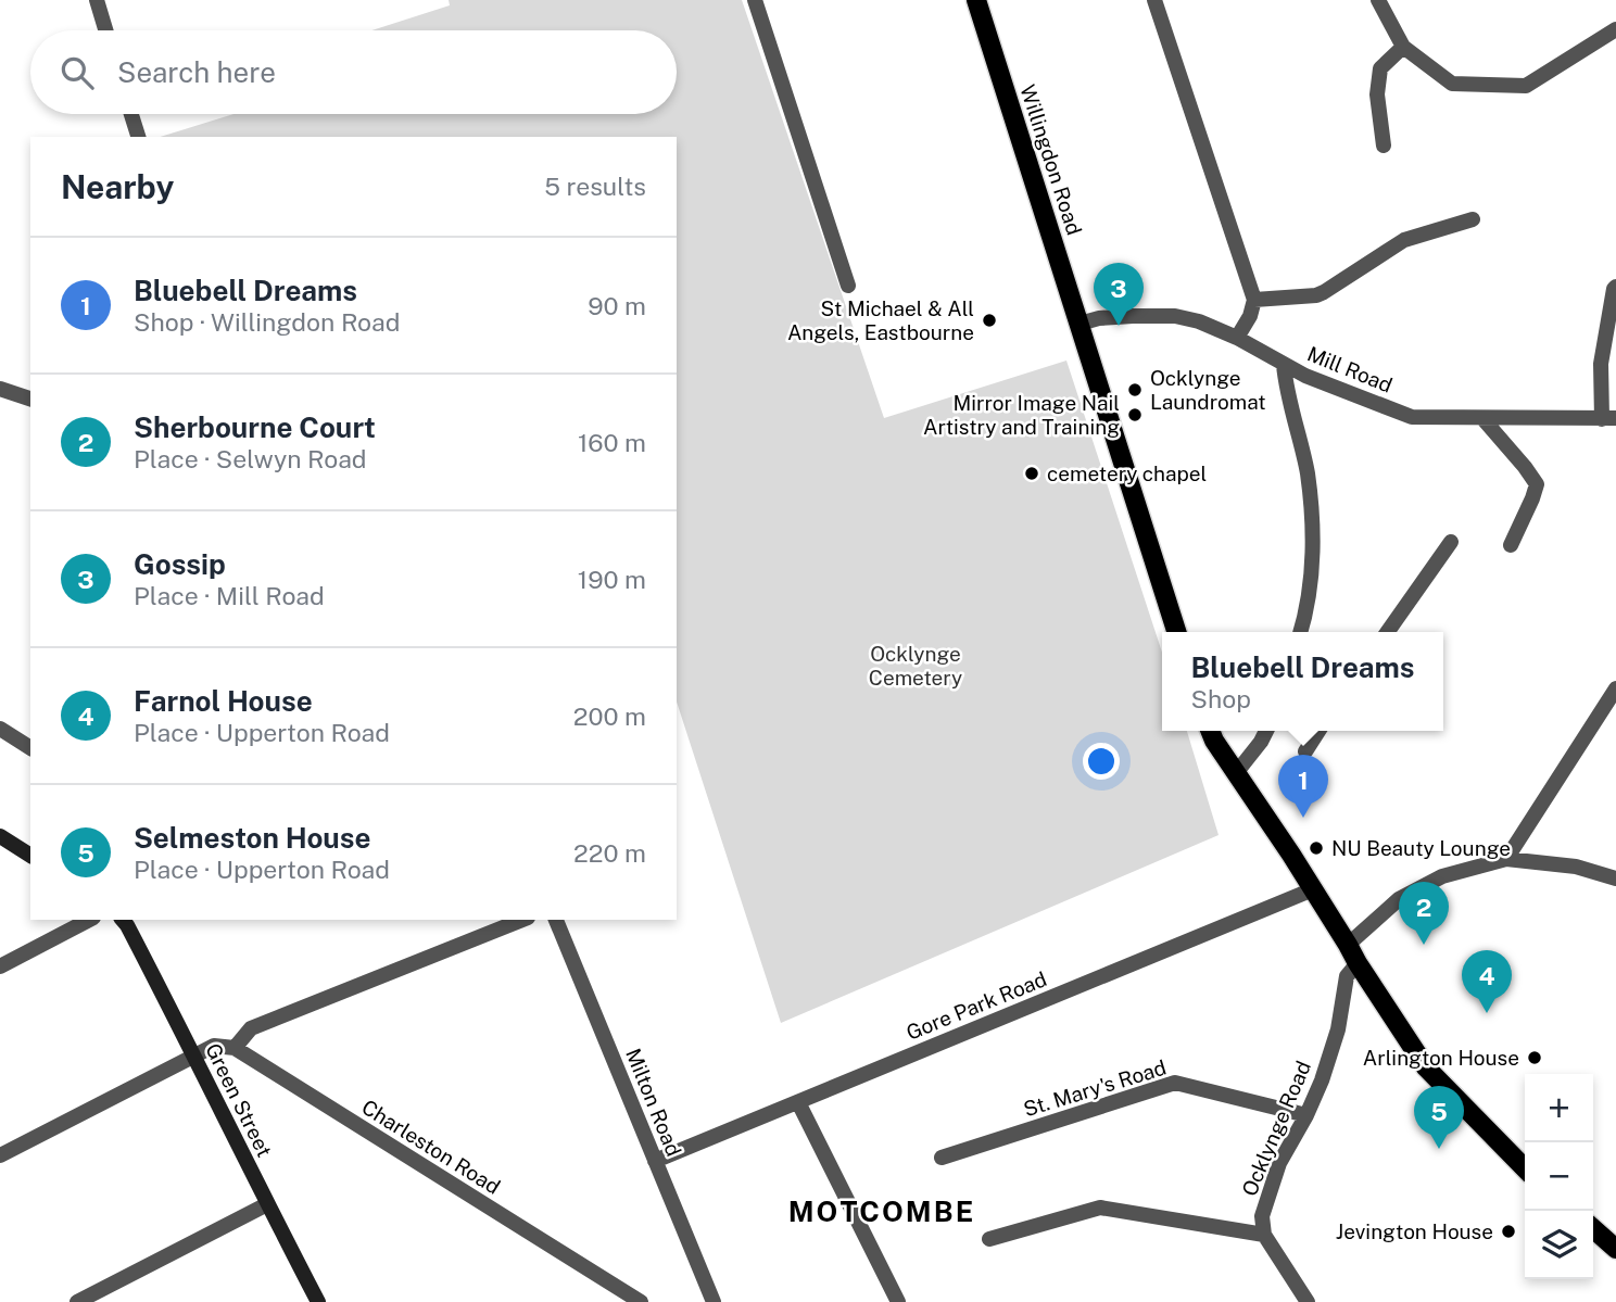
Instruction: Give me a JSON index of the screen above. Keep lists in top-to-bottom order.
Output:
{
  "streets": {
    "main road": ["Willingdon Road"],
    "street": [
      "Mill Road",
      "Gore Park Road",
      "St. Mary's Road",
      "Green Street",
      "Milton Road",
      "Ocklynge Road",
      "Charleston Road"
    ]
  },
  "crossings": [
    ["Willingdon Road", "Mill Road"],
    ["Gore Park Road", "Milton Road"],
    ["St. Mary's Road", "Ocklynge Road"]
  ],
  "districts": ["MOTCOMBE"],
  "parks": ["Ocklynge Cemetery"],
  "places": [
    "St Michael & All Angels, Eastbourne",
    "Ocklynge Laundromat",
    "Mirror Image Nail Artistry and Training",
    "cemetery chapel",
    "NU Beauty Lounge",
    "Arlington House",
    "Jevington House"
  ],
  "page": {
    "search": "Search here",
    "heading": ["Nearby", "5 results"],
    "list": [
      {
        "mark": "1",
        "name": "Bluebell Dreams",
        "note": "Shop · Willingdon Road",
        "value": "90 m"
      },
      {
        "mark": "2",
        "name": "Sherbourne Court",
        "note": "Place · Selwyn Road",
        "value": "160 m"
      },
      {
        "mark": "3",
        "name": "Gossip",
        "note": "Place · Mill Road",
        "value": "190 m"
      },
      {
        "mark": "4",
        "name": "Farnol House",
        "note": "Place · Upperton Road",
        "value": "200 m"
      },
      {
        "mark": "5",
        "name": "Selmeston House",
        "note": "Place · Upperton Road",
        "value": "220 m"
      }
    ],
    "pins": [
      "3",
      "1",
      "2",
      "4",
      "5"
    ],
    "popup": ["Bluebell Dreams", "Shop"],
    "map_buttons": ["+", "−"]
  }
}
